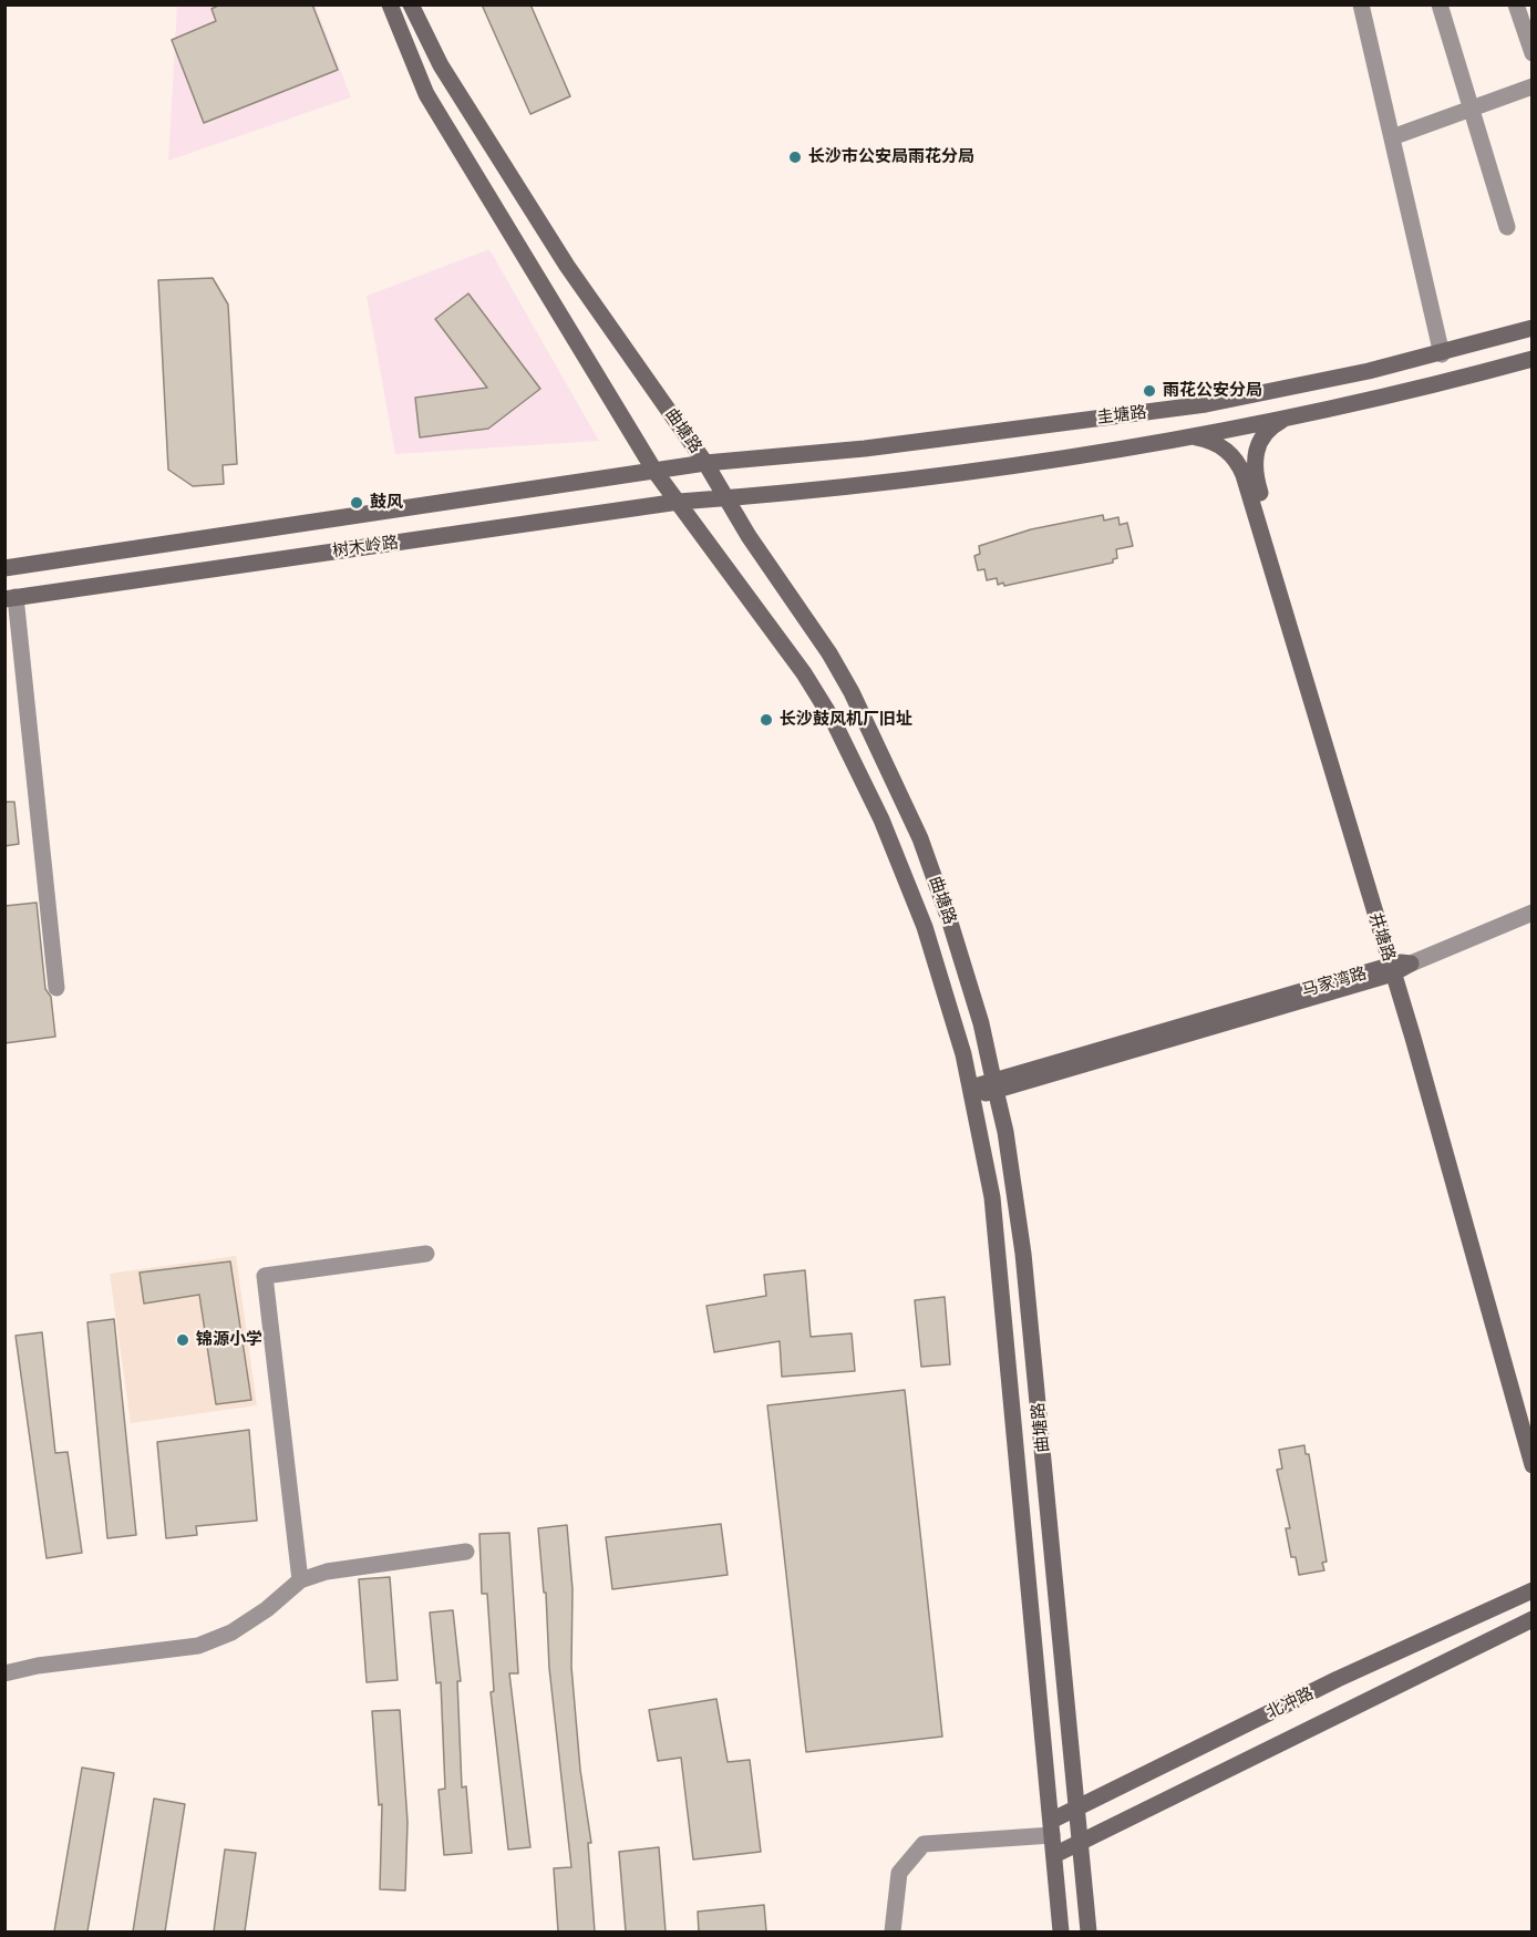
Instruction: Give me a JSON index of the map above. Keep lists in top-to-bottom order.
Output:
{
  "streets": {
    "main road": [
      "圭塘路",
      "曲塘路",
      "树木岭路",
      "井塘路",
      "马家湾路",
      "北冲路"
    ]
  },
  "crossings": [
    ["圭塘路", "曲塘路"],
    ["圭塘路", "树木岭路"],
    ["圭塘路", "井塘路"],
    ["曲塘路", "树木岭路"],
    ["曲塘路", "马家湾路"],
    ["曲塘路", "北冲路"],
    ["井塘路", "马家湾路"]
  ],
  "places": [
    "长沙市公安局雨花分局",
    "雨花公安分局",
    "鼓风",
    "长沙鼓风机厂旧址",
    "锦源小学"
  ]
}
